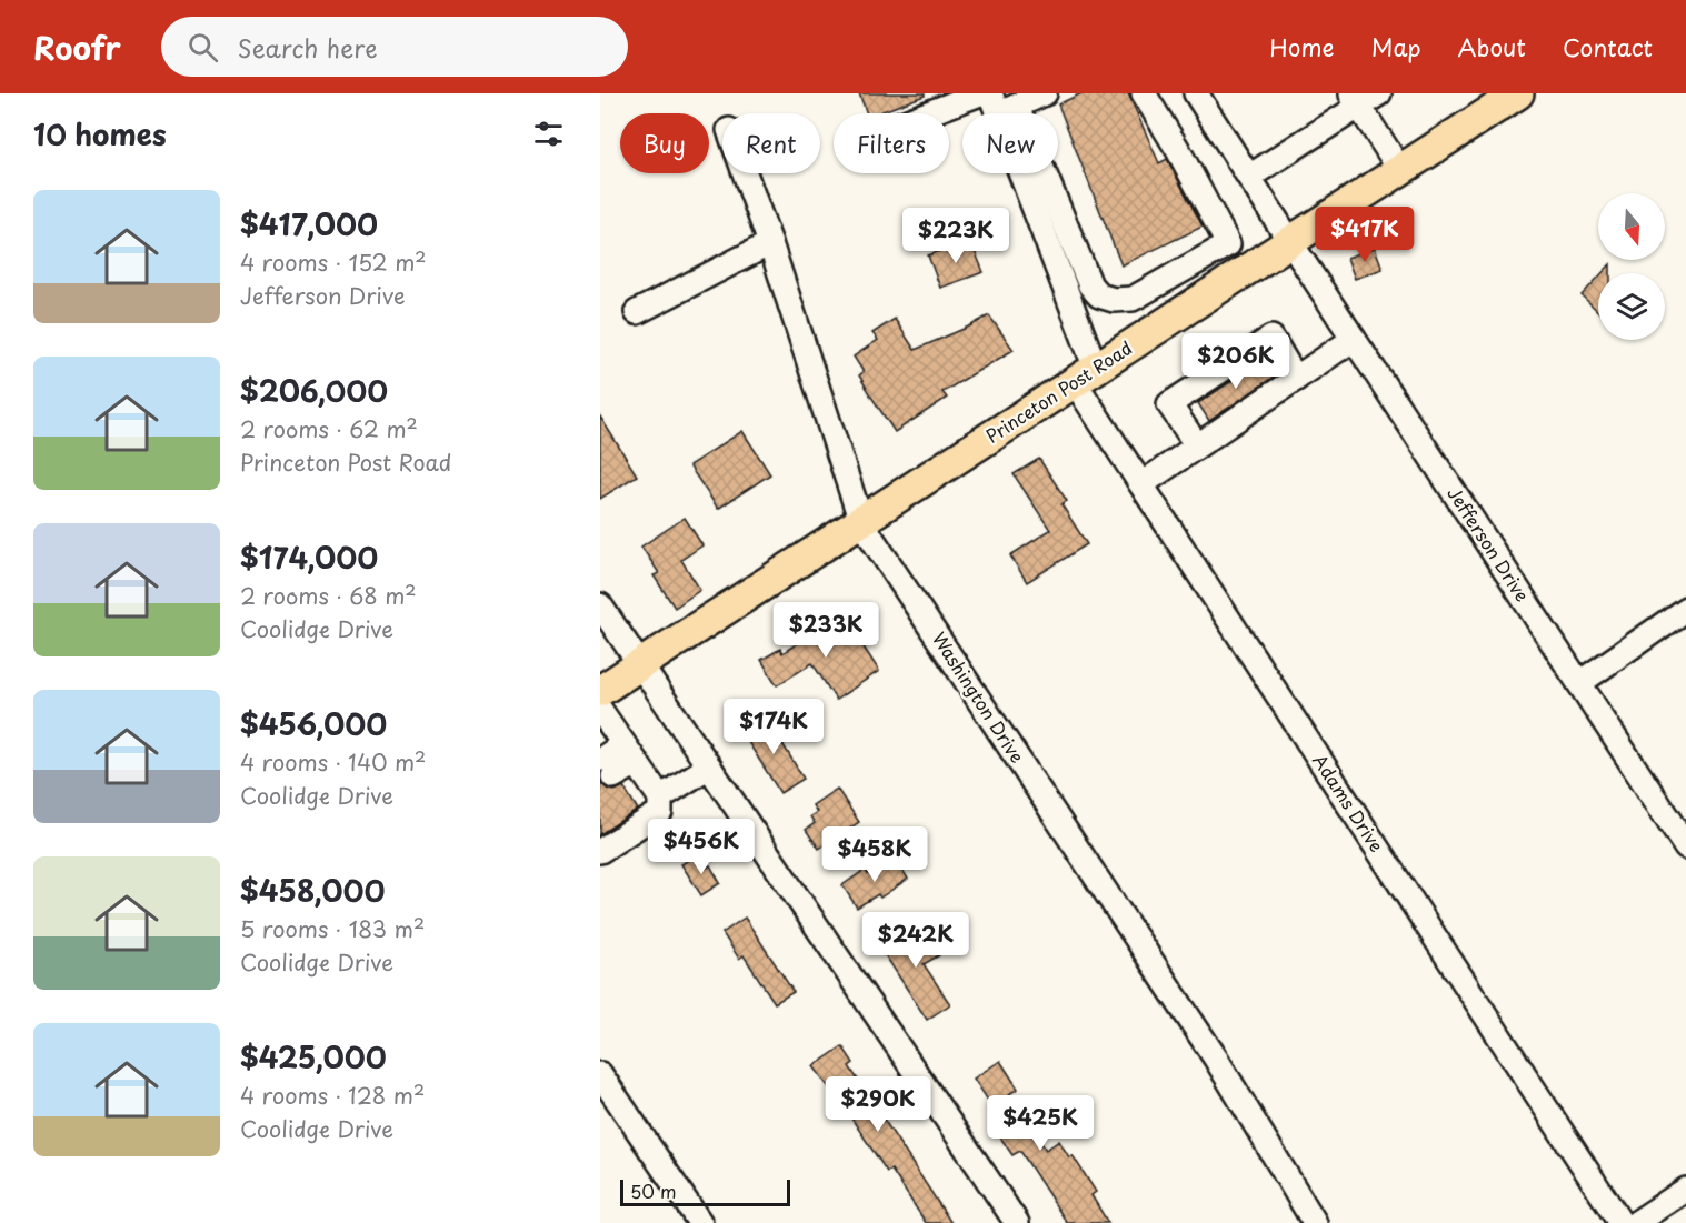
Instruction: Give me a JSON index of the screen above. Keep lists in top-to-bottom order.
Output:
{
  "streets": {
    "main road": ["Princeton Post Road"],
    "street": ["Jefferson Drive", "Washington Drive", "Adams Drive"]
  },
  "crossings": [
    ["Princeton Post Road", "Jefferson Drive"],
    ["Princeton Post Road", "Washington Drive"],
    ["Princeton Post Road", "Adams Drive"]
  ],
  "scale_bar": "50 m",
  "north": "bottom",
  "page": {
    "header": "Roofr",
    "search": "Search here",
    "nav": [
      "Home",
      "Map",
      "About",
      "Contact"
    ],
    "heading": "10 homes",
    "chip": [
      "Buy",
      "Rent",
      "Filters",
      "New"
    ],
    "list": [
      {
        "name": "$417,000",
        "note": "4 rooms · 152 m² · Jefferson Drive"
      },
      {
        "name": "$206,000",
        "note": "2 rooms · 62 m² · Princeton Post Road"
      },
      {
        "name": "$174,000",
        "note": "2 rooms · 68 m² · Coolidge Drive"
      },
      {
        "name": "$456,000",
        "note": "4 rooms · 140 m² · Coolidge Drive"
      },
      {
        "name": "$458,000",
        "note": "5 rooms · 183 m² · Coolidge Drive"
      },
      {
        "name": "$425,000",
        "note": "4 rooms · 128 m² · Coolidge Drive"
      }
    ],
    "price": [
      "$417K",
      "$223K",
      "$206K",
      "$233K",
      "$174K",
      "$456K",
      "$458K",
      "$242K",
      "$290K",
      "$425K"
    ],
    "scale": "50 m"
  }
}
